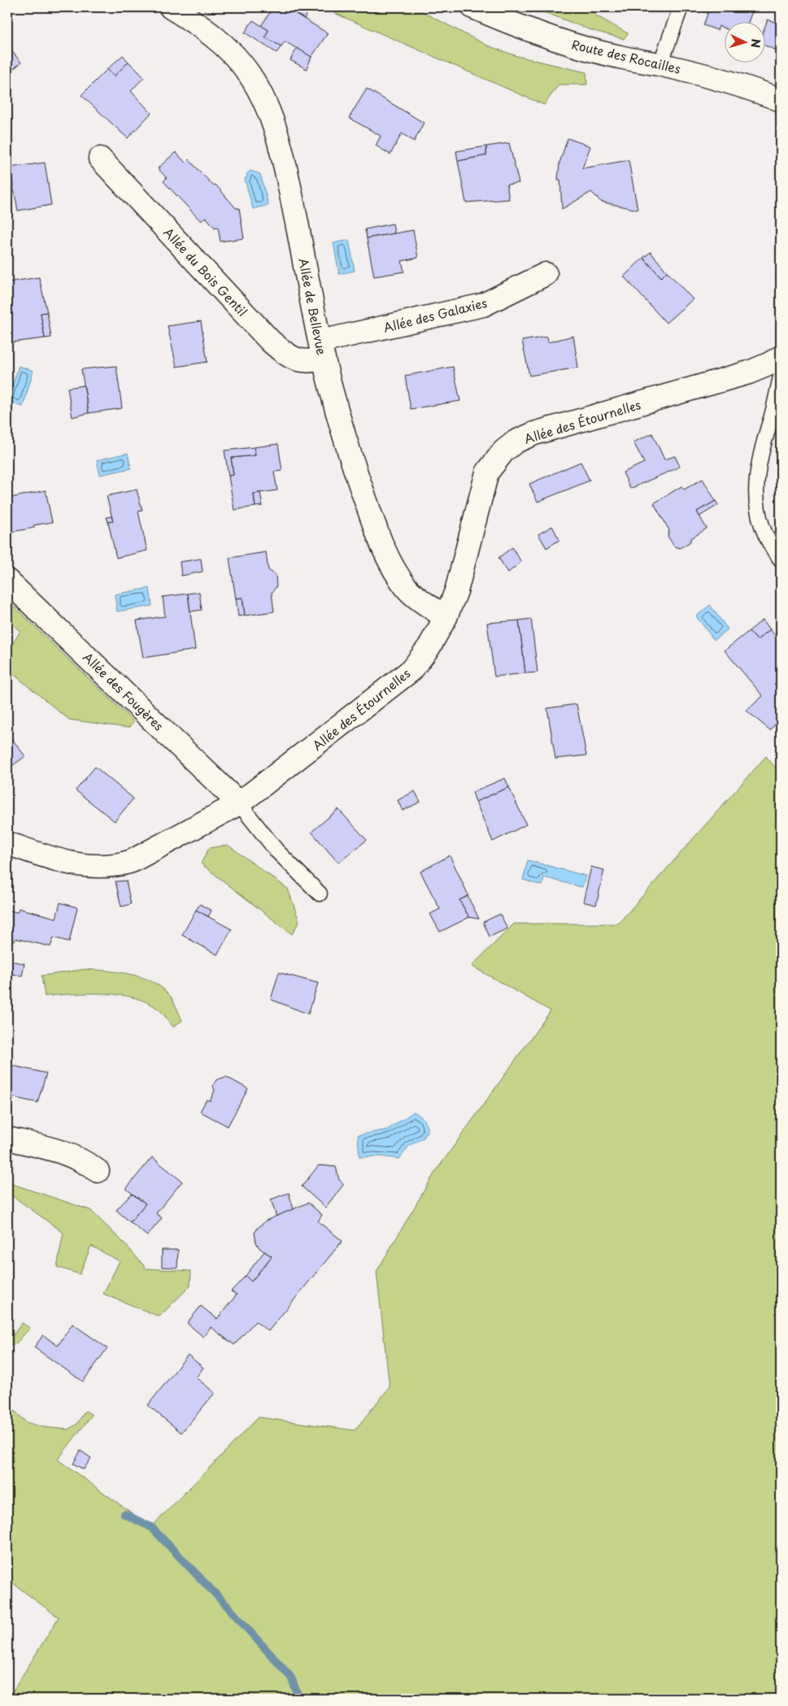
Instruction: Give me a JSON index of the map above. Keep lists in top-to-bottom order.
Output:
{
  "streets": {
    "street": [
      "Route des Rocailles",
      "Allée du Bois Gentil",
      "Allée de Bellevue",
      "Allée des Galaxies",
      "Allée des Étournelles",
      "Allée des Fougères"
    ]
  },
  "crossings": [
    ["Allée du Bois Gentil", "Allée de Bellevue"],
    ["Allée du Bois Gentil", "Allée des Galaxies"],
    ["Allée de Bellevue", "Allée des Galaxies"],
    ["Allée de Bellevue", "Allée des Étournelles"],
    ["Allée des Étournelles", "Allée des Fougères"]
  ],
  "north": "right"
}
